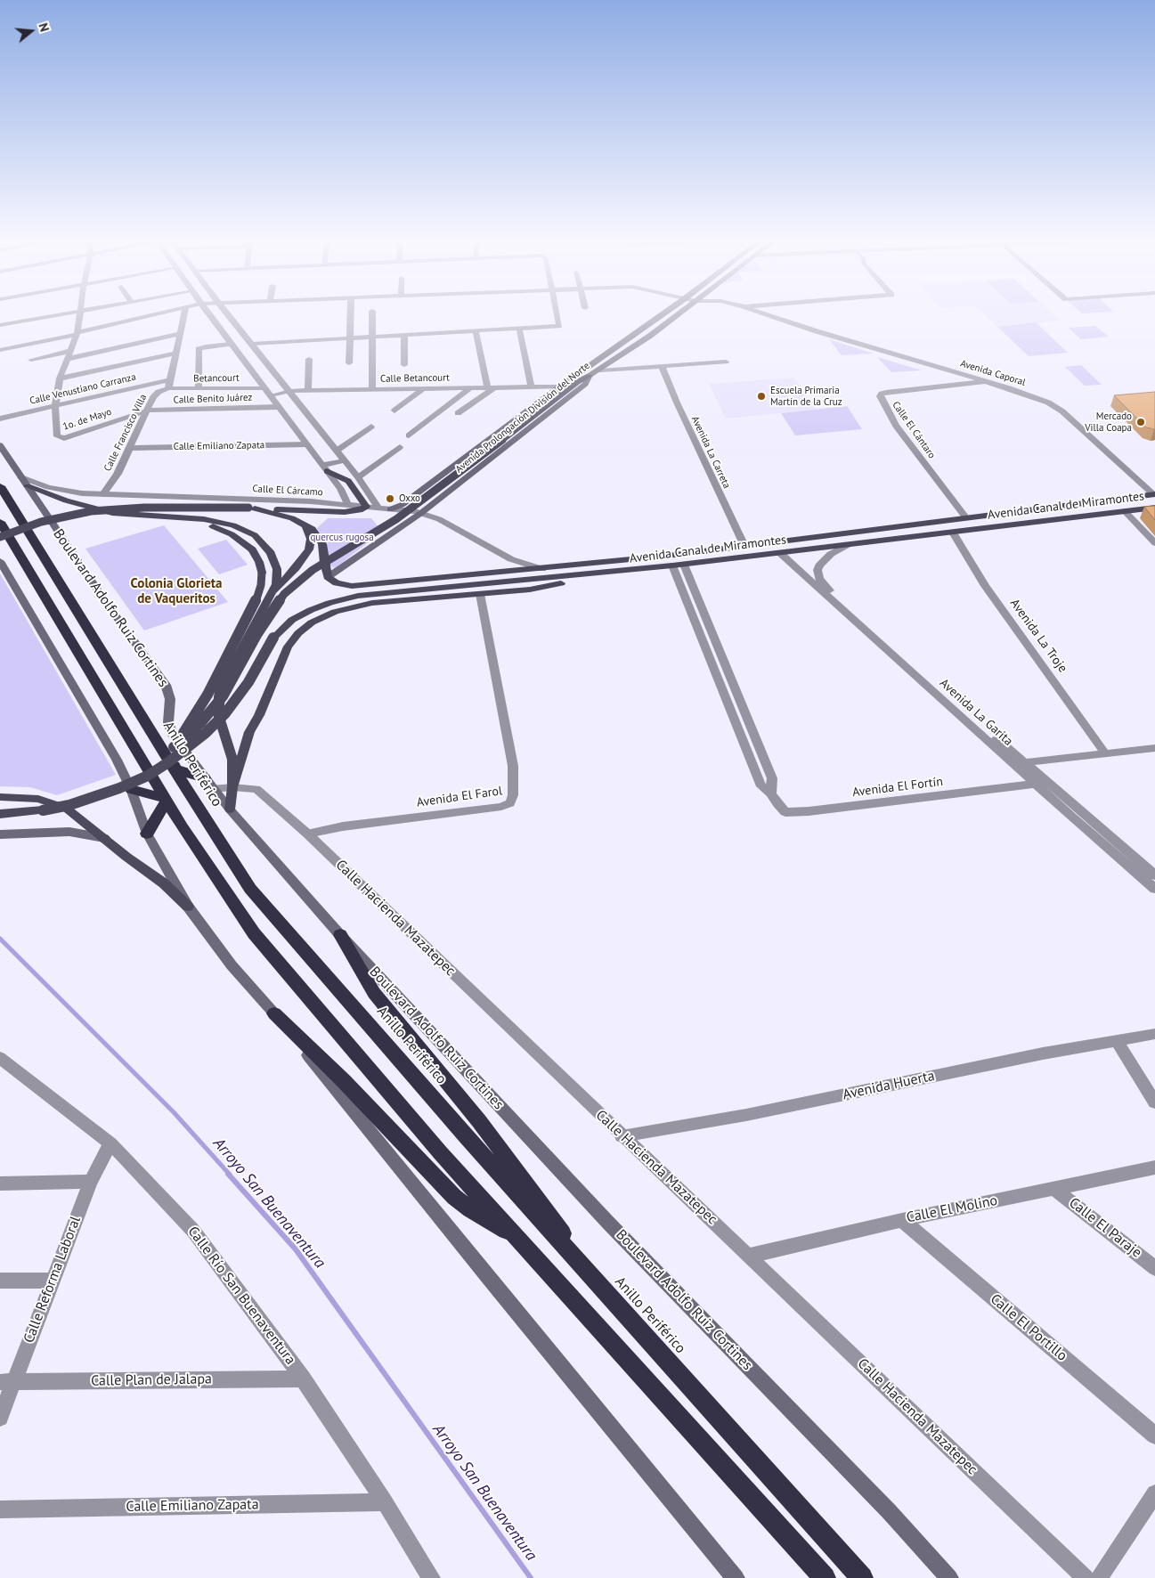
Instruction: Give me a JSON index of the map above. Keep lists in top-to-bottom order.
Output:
{
  "streets": {
    "highway": ["Anillo Periférico"],
    "main road": ["Avenida Prolongación División del Norte", "Avenida Canal de Miramontes", "Boulevard Adolfo Ruiz Cortines"],
    "street": [
      "Avenida Caporal",
      "Betancourt",
      "Calle Betancourt",
      "Calle Venustiano Carranza",
      "Calle Benito Juárez",
      "1o. de Mayo",
      "Calle El Cántaro",
      "Calle Francisco Villa",
      "Calle Emiliano Zapata",
      "Avenida La Carreta",
      "Calle El Cárcamo",
      "Avenida La Troje",
      "Avenida La Garita",
      "Avenida El Fortín",
      "Avenida El Farol",
      "Calle Hacienda Mazatepec",
      "Avenida Huerta",
      "Calle El Molino",
      "Calle El Paraje",
      "Calle Reforma Laboral",
      "Calle Río San Buenaventura",
      "Calle El Portillo",
      "Calle Plan de Jalapa"
    ]
  },
  "crossings": [
    ["Avenida Caporal", "1o. de Mayo"],
    ["Avenida Caporal", "Calle El Cántaro"],
    ["Avenida Caporal", "Avenida Canal de Miramontes"],
    ["Betancourt", "Calle Francisco Villa"],
    ["Calle Betancourt", "Avenida Prolongación División del Norte"],
    ["Calle Venustiano Carranza", "1o. de Mayo"],
    ["Calle Benito Juárez", "1o. de Mayo"],
    ["Calle Benito Juárez", "Calle Francisco Villa"],
    ["Avenida Prolongación División del Norte", "Calle El Cárcamo"],
    ["Avenida Prolongación División del Norte", "Avenida Canal de Miramontes"],
    ["1o. de Mayo", "Calle Francisco Villa"],
    ["Calle El Cántaro", "Avenida Canal de Miramontes"],
    ["Calle Francisco Villa", "Calle Emiliano Zapata"],
    ["Calle Francisco Villa", "Calle El Cárcamo"],
    ["Calle Emiliano Zapata", "Calle Río San Buenaventura"],
    ["Avenida La Carreta", "Avenida Canal de Miramontes"],
    ["Calle El Cárcamo", "Avenida Canal de Miramontes"],
    ["Calle El Cárcamo", "Boulevard Adolfo Ruiz Cortines"],
    ["Avenida Canal de Miramontes", "Avenida La Troje"],
    ["Avenida Canal de Miramontes", "Avenida La Garita"],
    ["Avenida Canal de Miramontes", "Avenida El Fortín"],
    ["Boulevard Adolfo Ruiz Cortines", "Calle Hacienda Mazatepec"],
    ["Avenida La Garita", "Avenida El Fortín"],
    ["Avenida El Farol", "Calle Hacienda Mazatepec"],
    ["Calle Hacienda Mazatepec", "Avenida Huerta"],
    ["Calle Hacienda Mazatepec", "Calle El Molino"],
    ["Calle El Molino", "Calle El Paraje"],
    ["Calle El Molino", "Calle El Portillo"],
    ["Calle Reforma Laboral", "Calle Río San Buenaventura"],
    ["Calle Reforma Laboral", "Calle Plan de Jalapa"],
    ["Calle Río San Buenaventura", "Calle Plan de Jalapa"]
  ],
  "districts": ["Colonia Glorieta de Vaqueritos"],
  "water": ["Arroyo San Buenaventura"],
  "parks": ["quercus rugosa"],
  "places": ["Escuela Primaria Martín de la Cruz", "Mercado Villa Coapa", "Oxxo"],
  "north": "right"
}
